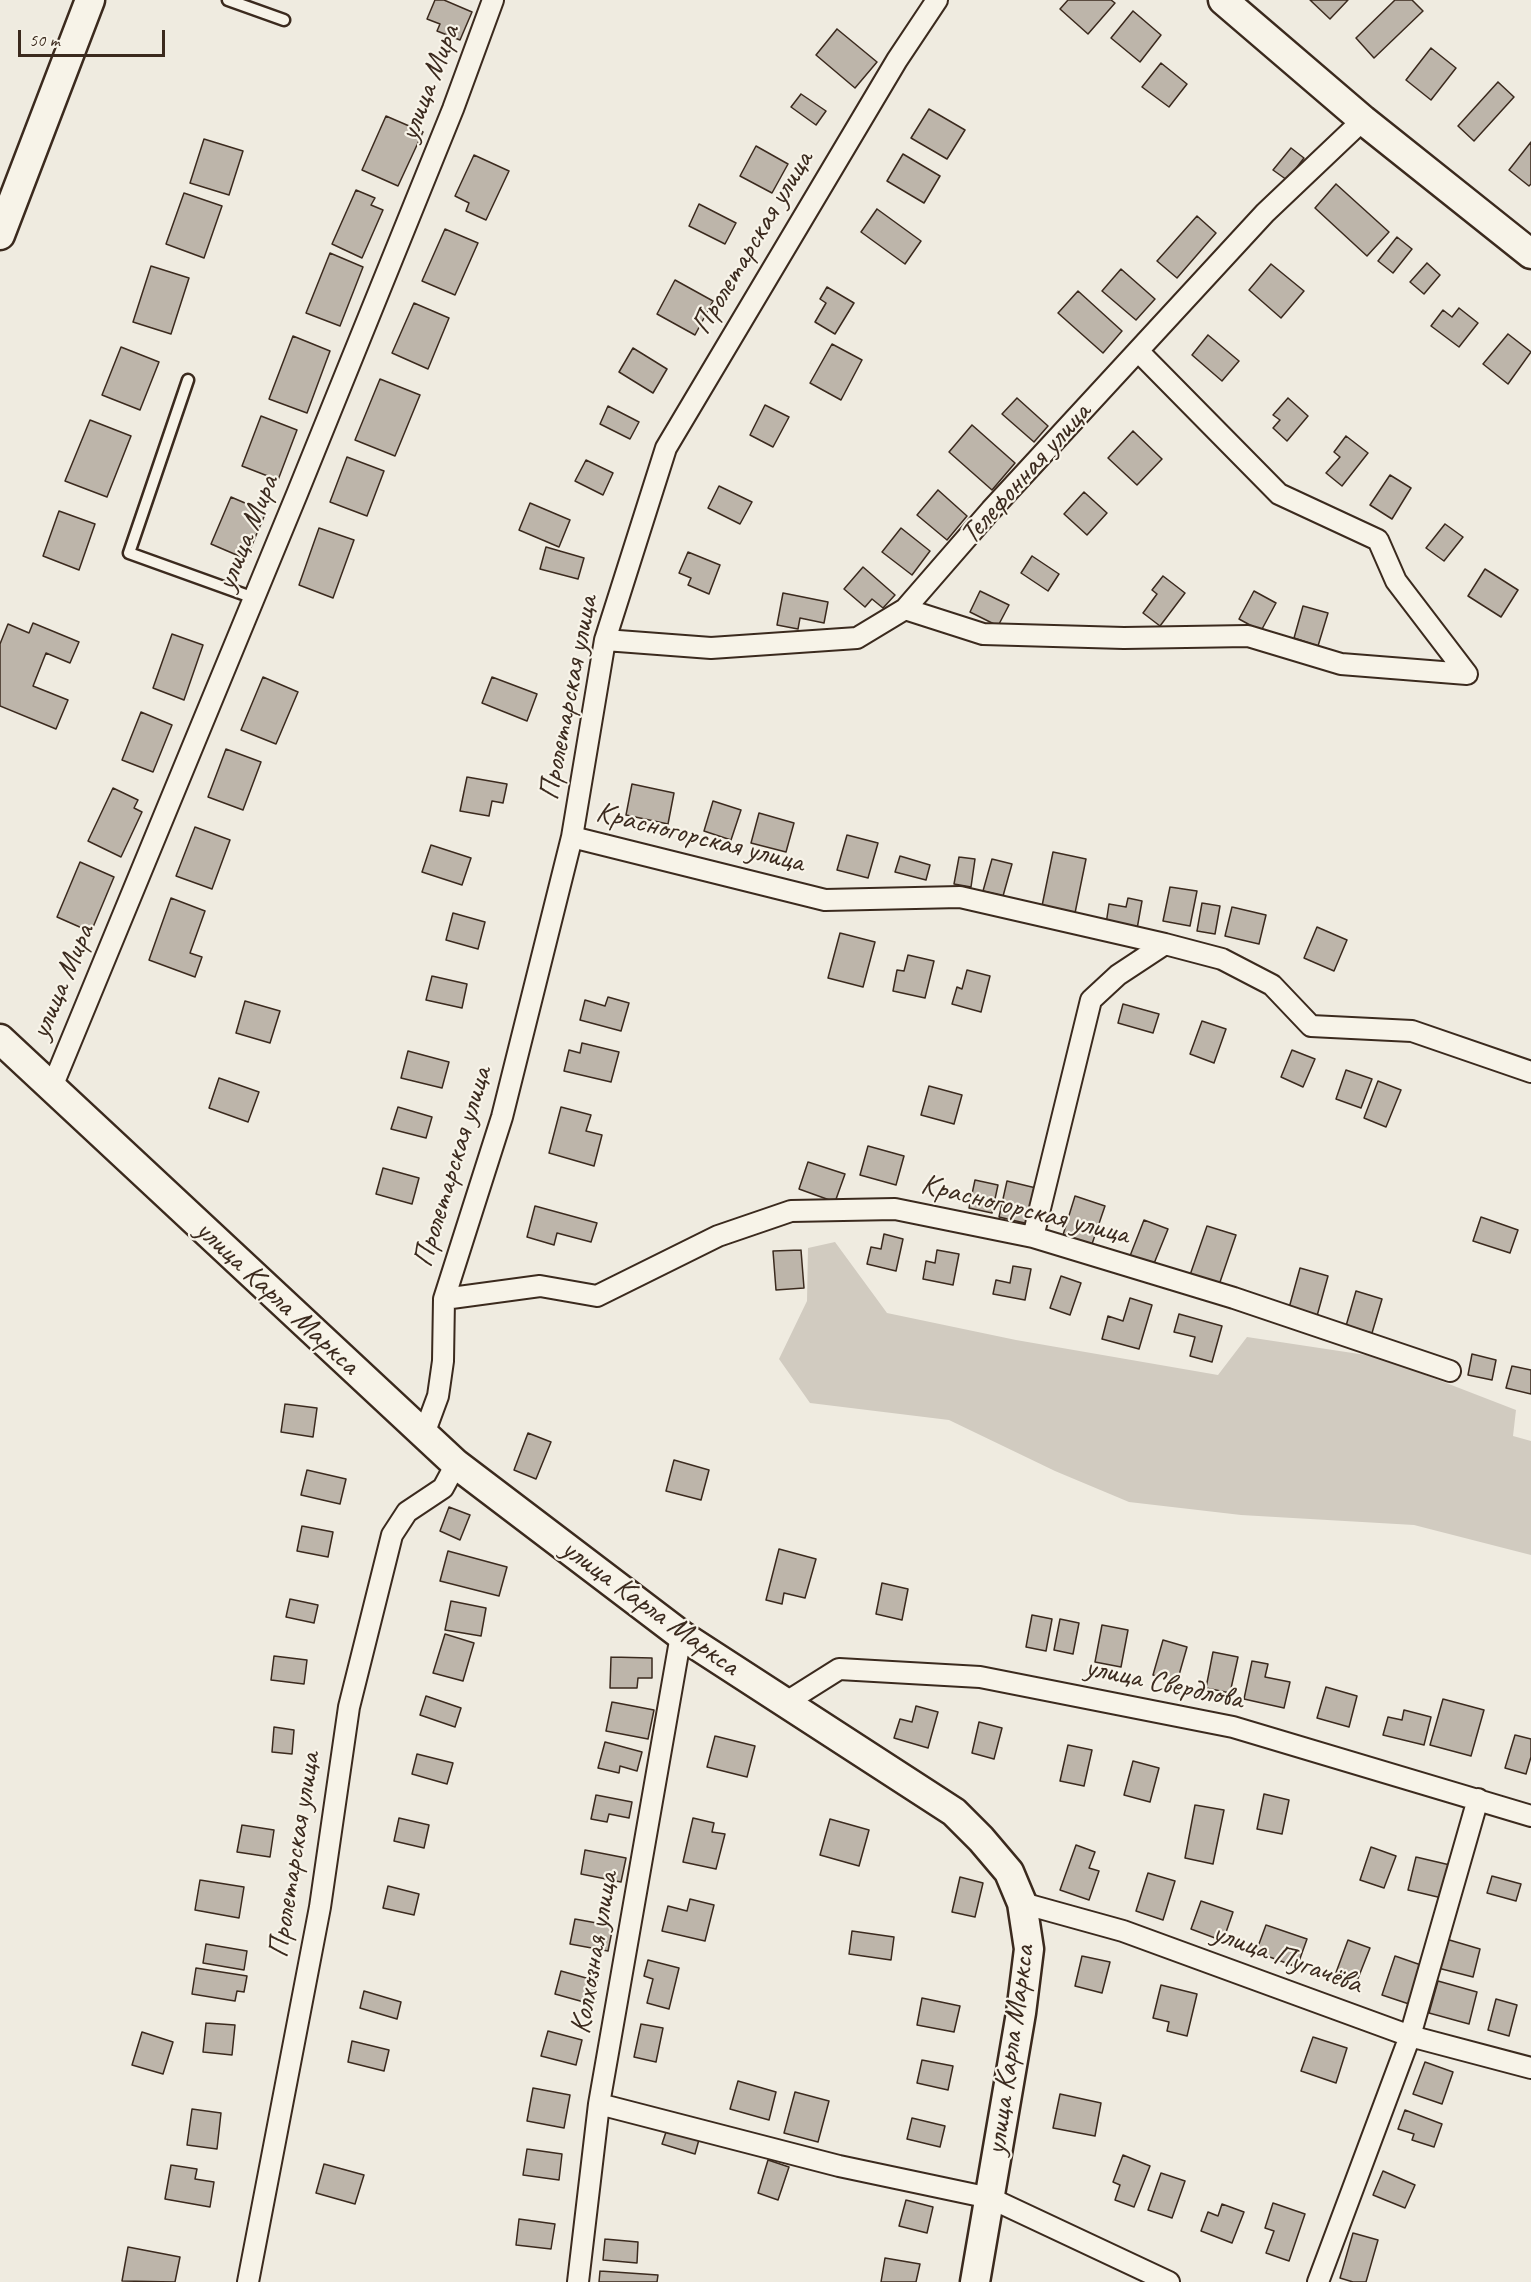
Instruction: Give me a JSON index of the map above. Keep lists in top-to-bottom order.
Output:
{
  "streets": {
    "street": [
      "улица Мира",
      "Пролетарская улица",
      "Телефонная улица",
      "Красногорская улица",
      "улица Карла Маркса",
      "улица Свердлова",
      "Колхозная улица",
      "улица Пугачёва"
    ]
  },
  "crossings": [
    ["улица Мира", "улица Карла Маркса"],
    ["Пролетарская улица", "Телефонная улица"],
    ["Пролетарская улица", "Красногорская улица"],
    ["Пролетарская улица", "улица Карла Маркса"],
    ["улица Карла Маркса", "улица Свердлова"],
    ["улица Карла Маркса", "Колхозная улица"],
    ["улица Карла Маркса", "улица Пугачёва"]
  ],
  "scale_bar": "50 m"
}
